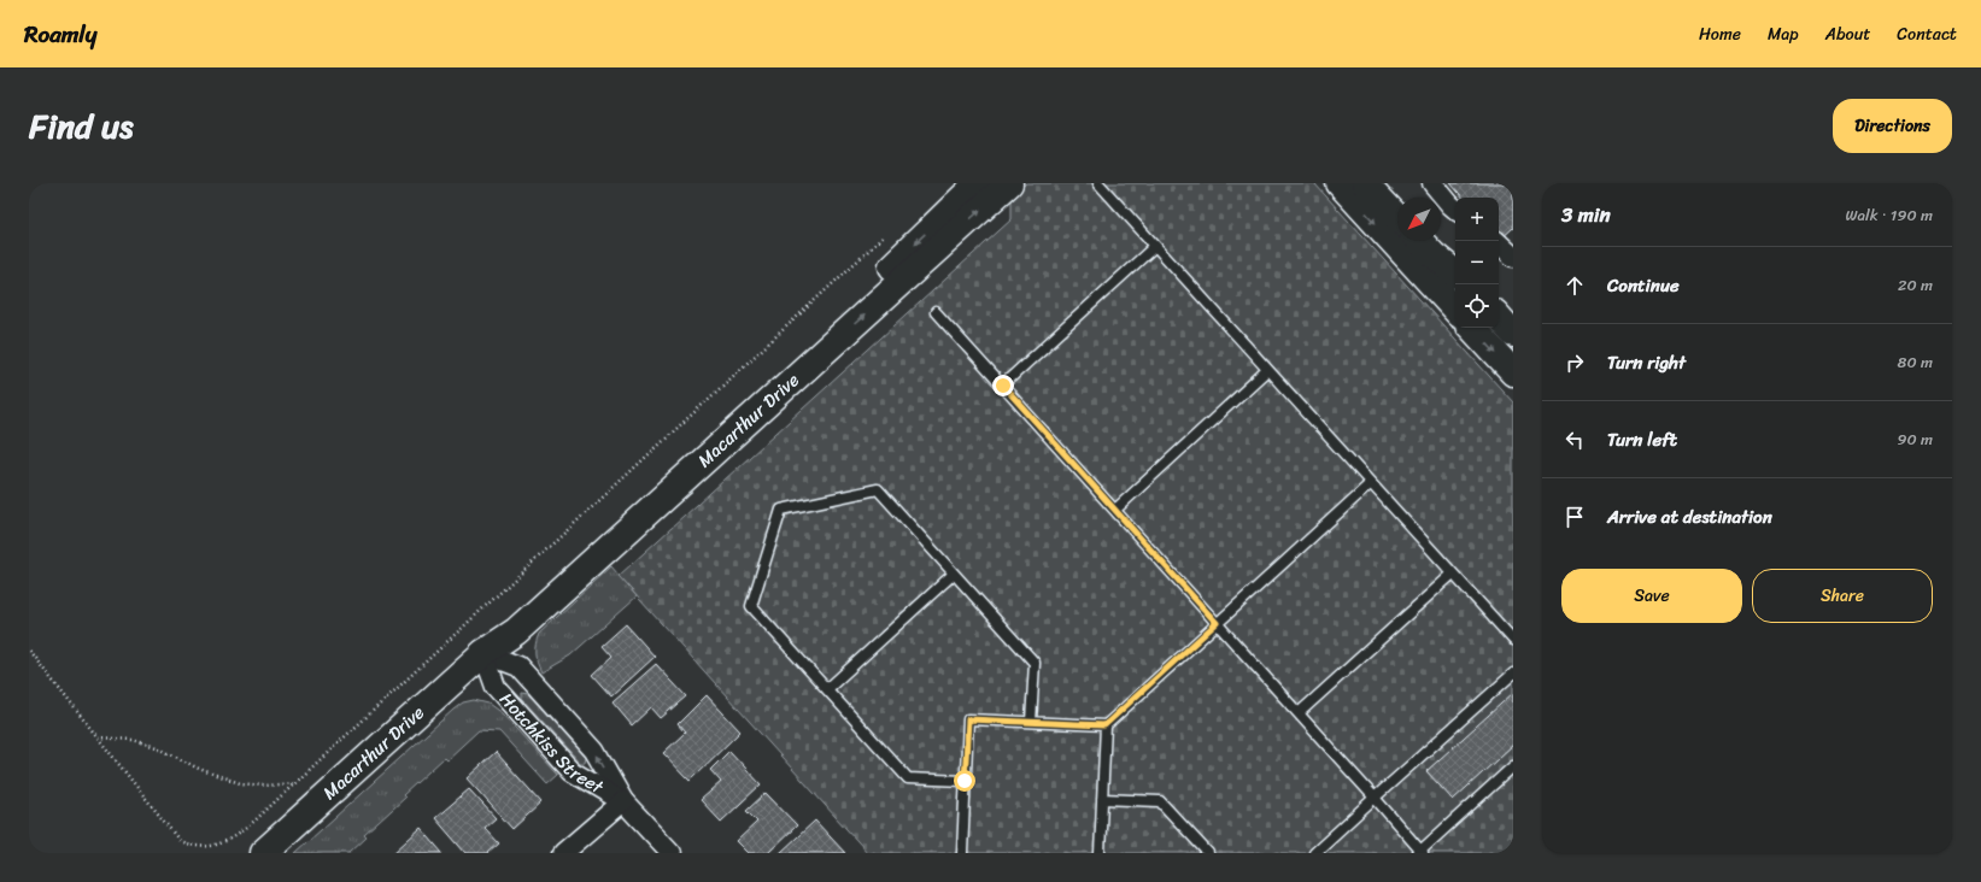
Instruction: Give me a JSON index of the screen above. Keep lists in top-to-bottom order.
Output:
{
  "streets": {
    "main road": ["Macarthur Drive"],
    "street": ["Hotchkiss Street"]
  },
  "crossings": [
    ["Macarthur Drive", "Hotchkiss Street"]
  ],
  "north": "bottom left",
  "page": {
    "header": "Roamly",
    "nav": [
      "Home",
      "Map",
      "About",
      "Contact"
    ],
    "title": "Find us",
    "buttons": [
      "Directions",
      ["Save", "Share"]
    ],
    "heading": ["3 min", "Walk · 190 m"],
    "map_buttons": ["+", "−"],
    "list": [
      ["Continue", "20 m"],
      ["Turn right", "80 m"],
      ["Turn left", "90 m"],
      "Arrive at destination"
    ]
  }
}
